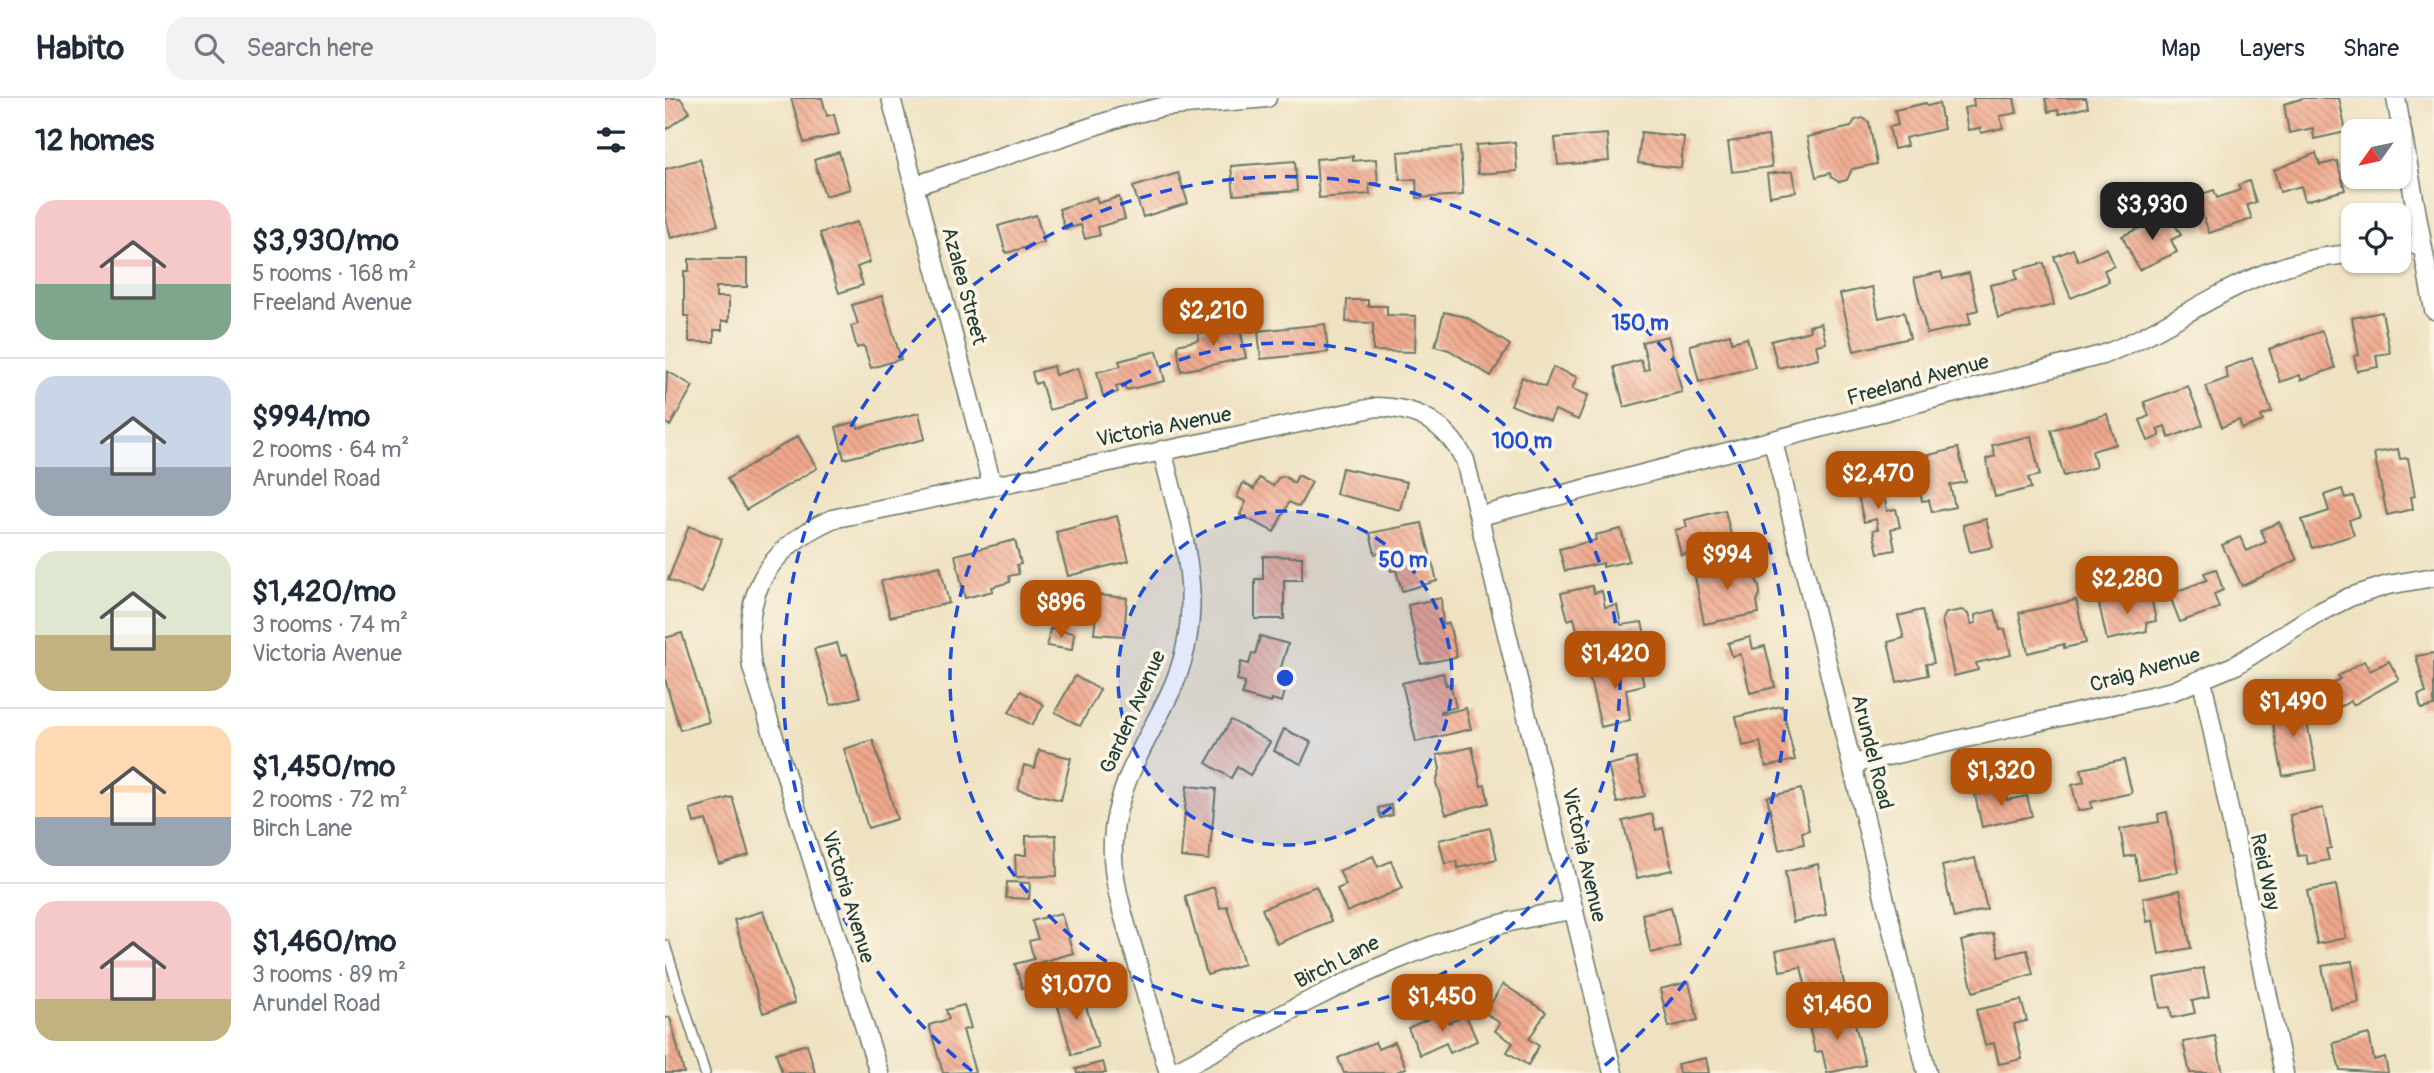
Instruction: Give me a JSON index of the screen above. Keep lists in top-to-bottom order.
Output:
{
  "streets": {
    "street": [
      "Azalea Street",
      "Freeland Avenue",
      "Victoria Avenue",
      "Craig Avenue",
      "Garden Avenue",
      "Arundel Road",
      "Reid Way",
      "Birch Lane"
    ]
  },
  "crossings": [
    ["Azalea Street", "Victoria Avenue"],
    ["Freeland Avenue", "Victoria Avenue"],
    ["Freeland Avenue", "Arundel Road"],
    ["Victoria Avenue", "Garden Avenue"],
    ["Victoria Avenue", "Birch Lane"],
    ["Craig Avenue", "Arundel Road"],
    ["Craig Avenue", "Reid Way"],
    ["Garden Avenue", "Birch Lane"]
  ],
  "north": "bottom left",
  "page": {
    "header": "Habito",
    "search": "Search here",
    "nav": ["Map", "Layers", "Share"],
    "heading": "12 homes",
    "list": [
      {
        "name": "$3,930/mo",
        "note": "5 rooms · 168 m² · Freeland Avenue"
      },
      {
        "name": "$994/mo",
        "note": "2 rooms · 64 m² · Arundel Road"
      },
      {
        "name": "$1,420/mo",
        "note": "3 rooms · 74 m² · Victoria Avenue"
      },
      {
        "name": "$1,450/mo",
        "note": "2 rooms · 72 m² · Birch Lane"
      },
      {
        "name": "$1,460/mo",
        "note": "3 rooms · 89 m² · Arundel Road"
      }
    ],
    "price": [
      "$3,930",
      "$2,210",
      "$2,470",
      "$994",
      "$2,280",
      "$896",
      "$1,420",
      "$1,490",
      "$1,320",
      "$1,070",
      "$1,450",
      "$1,460"
    ]
  },
  "rings": ["150 m", "100 m", "50 m"]
}
